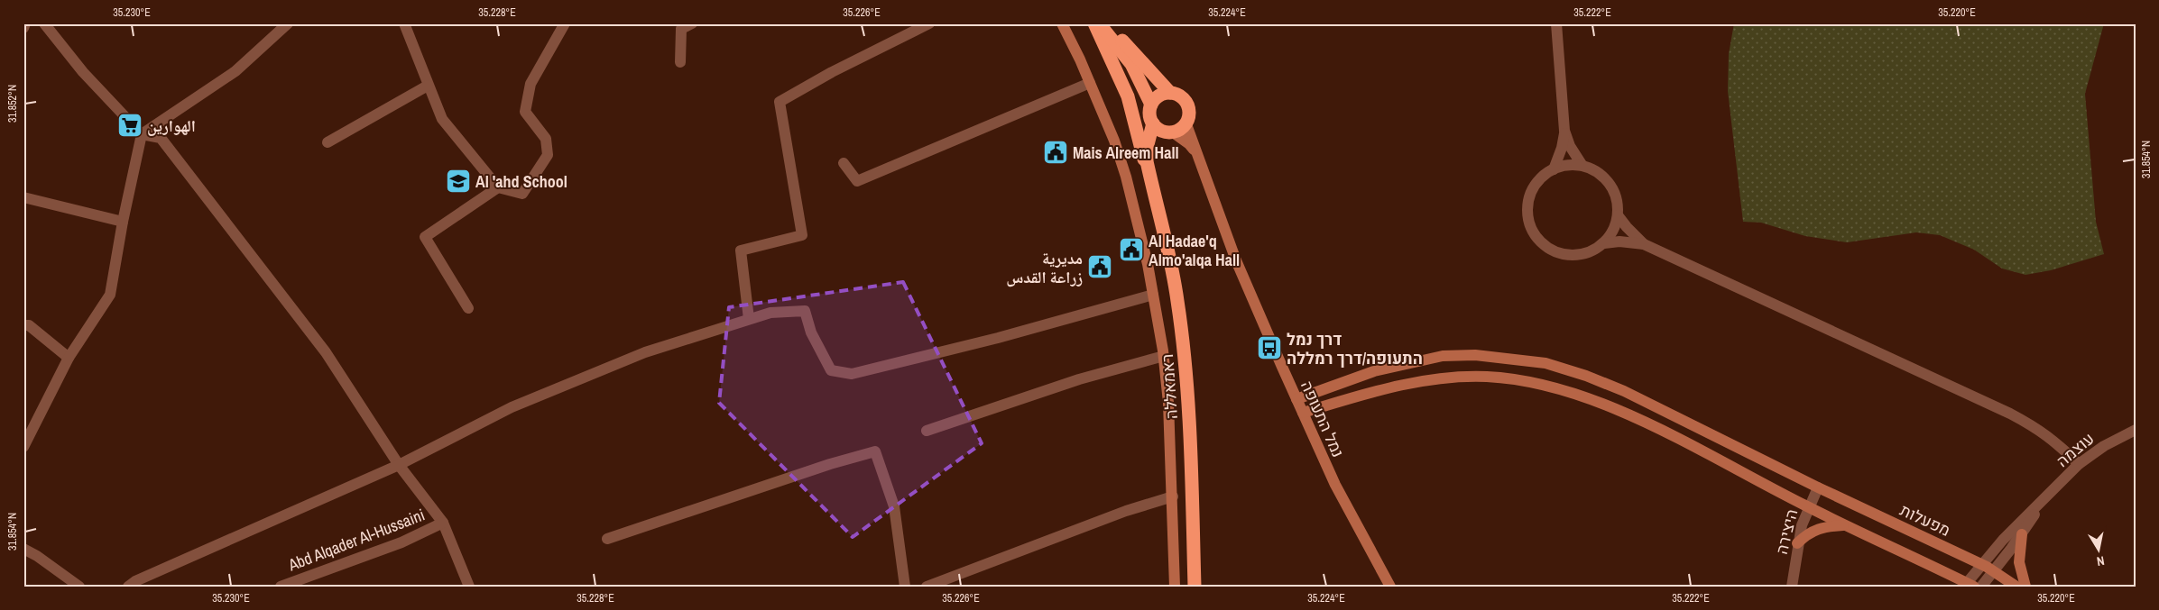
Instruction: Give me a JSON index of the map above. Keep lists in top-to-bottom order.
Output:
{
  "streets": {
    "highway": ["ראמאללה"],
    "street": [
      "נמל התעופה",
      "עוצמה",
      "מפעלות",
      "היצירה",
      "Abd Alqader Al-Hussaini"
    ]
  },
  "crossings": [
    ["ראמאללה", "נמל התעופה"],
    ["נמל התעופה", "מפעלות"],
    ["עוצמה", "מפעלות"],
    ["מפעלות", "היצירה"]
  ],
  "places": {
    "supermarket": ["الهوارين"],
    "public building": ["Mais Alreem Hall", "Al Hadae'q Almo'alqa Hall", "مديرية زراعة القدس"],
    "school or university": ["Al 'ahd School"],
    "bus stop": ["דרך נמל התעופה/דרך רמללה"]
  },
  "north": "bottom",
  "coordinates": [
    "35.230°E",
    "35.228°E",
    "35.226°E",
    "35.224°E",
    "35.222°E",
    "35.220°E",
    "31.852°N",
    "31.854°N"
  ]
}
